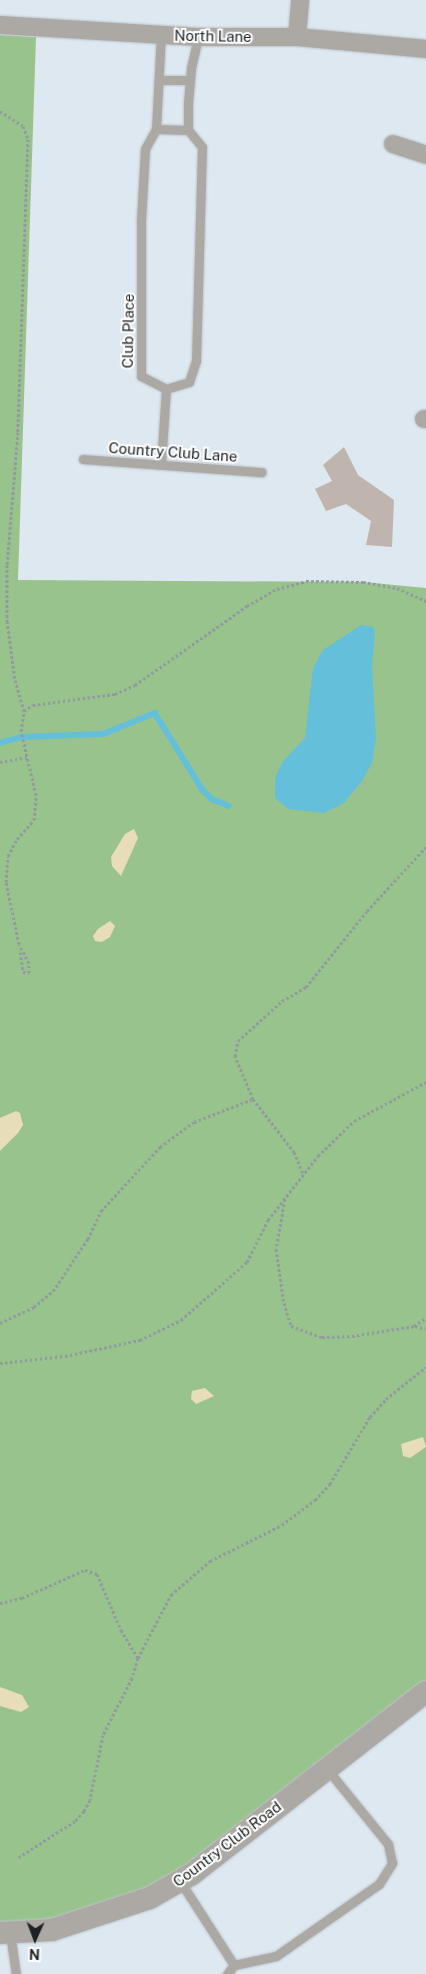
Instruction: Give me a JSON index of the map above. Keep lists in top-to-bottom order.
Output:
{
  "streets": {
    "street": ["North Lane", "Country Club Road"],
    "lane": ["Club Place", "Country Club Lane"]
  },
  "crossings": [
    ["North Lane", "Club Place"]
  ],
  "north": "bottom"
}
